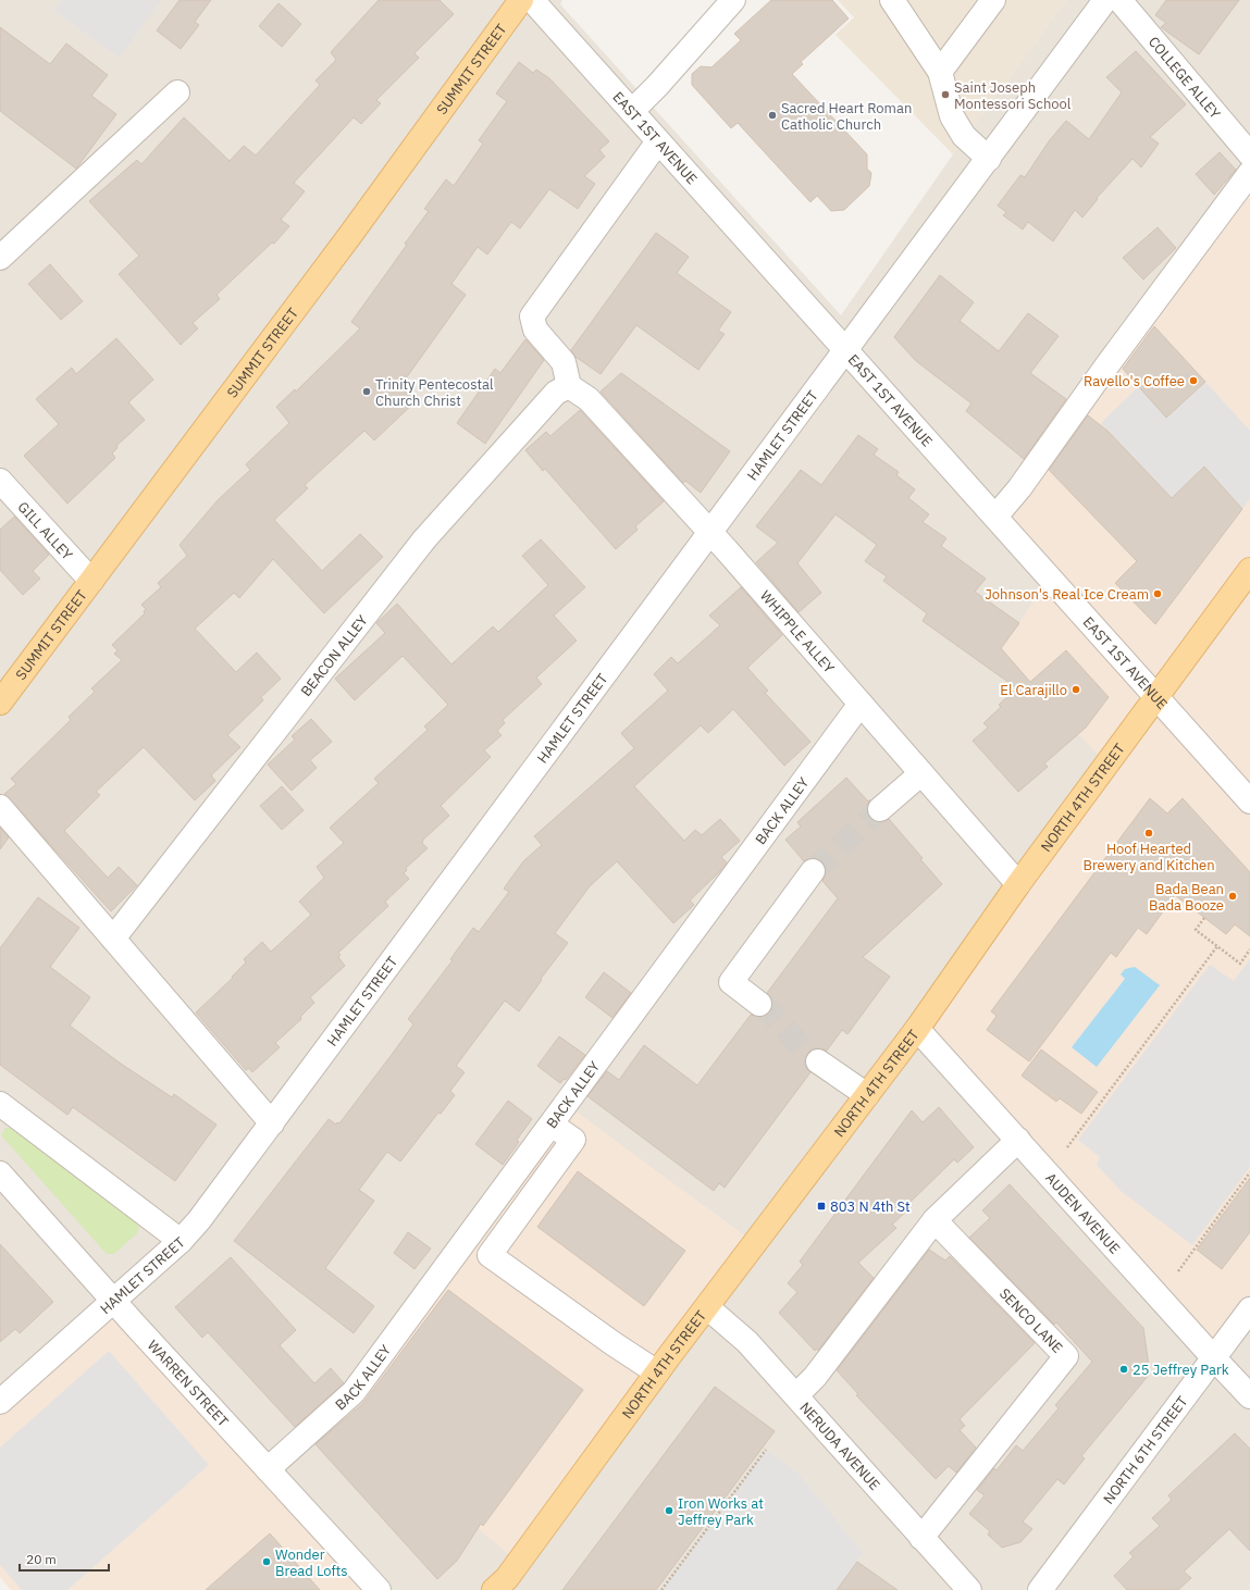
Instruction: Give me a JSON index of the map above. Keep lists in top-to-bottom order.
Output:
{
  "streets": {
    "main road": ["SUMMIT STREET", "NORTH 4TH STREET"],
    "street": [
      "COLLEGE ALLEY",
      "EAST 1ST AVENUE",
      "HAMLET STREET",
      "GILL ALLEY",
      "WHIPPLE ALLEY",
      "BEACON ALLEY",
      "BACK ALLEY",
      "AUDEN AVENUE",
      "SENCO LANE",
      "WARREN STREET",
      "NERUDA AVENUE",
      "NORTH 6TH STREET"
    ]
  },
  "crossings": [
    ["SUMMIT STREET", "GILL ALLEY"],
    ["EAST 1ST AVENUE", "HAMLET STREET"],
    ["EAST 1ST AVENUE", "NORTH 4TH STREET"],
    ["HAMLET STREET", "WHIPPLE ALLEY"],
    ["HAMLET STREET", "WARREN STREET"],
    ["WHIPPLE ALLEY", "BEACON ALLEY"],
    ["WHIPPLE ALLEY", "NORTH 4TH STREET"],
    ["WHIPPLE ALLEY", "BACK ALLEY"],
    ["NORTH 4TH STREET", "AUDEN AVENUE"],
    ["NORTH 4TH STREET", "NERUDA AVENUE"],
    ["BACK ALLEY", "WARREN STREET"],
    ["AUDEN AVENUE", "NORTH 6TH STREET"],
    ["SENCO LANE", "NERUDA AVENUE"]
  ],
  "places": {
    "other": [
      "Saint Joseph Montessori School",
      "Sacred Heart Roman Catholic Church",
      "Ravello's Coffee",
      "Trinity Pentecostal Church Christ",
      "Johnson's Real Ice Cream",
      "El Carajillo",
      "Hoof Hearted Brewery and Kitchen",
      "Bada Bean Bada Booze",
      "25 Jeffrey Park",
      "Iron Works at Jeffrey Park",
      "Wonder Bread Lofts"
    ],
    "transit": ["803 N 4th St"]
  },
  "scale_bar": "20 m"
}
